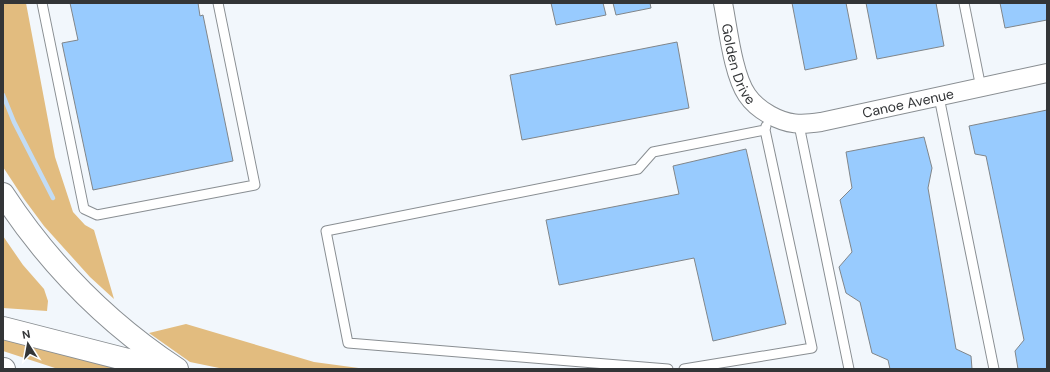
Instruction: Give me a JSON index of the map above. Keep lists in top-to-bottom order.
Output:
{
  "streets": {
    "street": ["Golden Drive", "Canoe Avenue"]
  },
  "crossings": [
    ["Golden Drive", "Canoe Avenue"]
  ],
  "north": "top"
}
